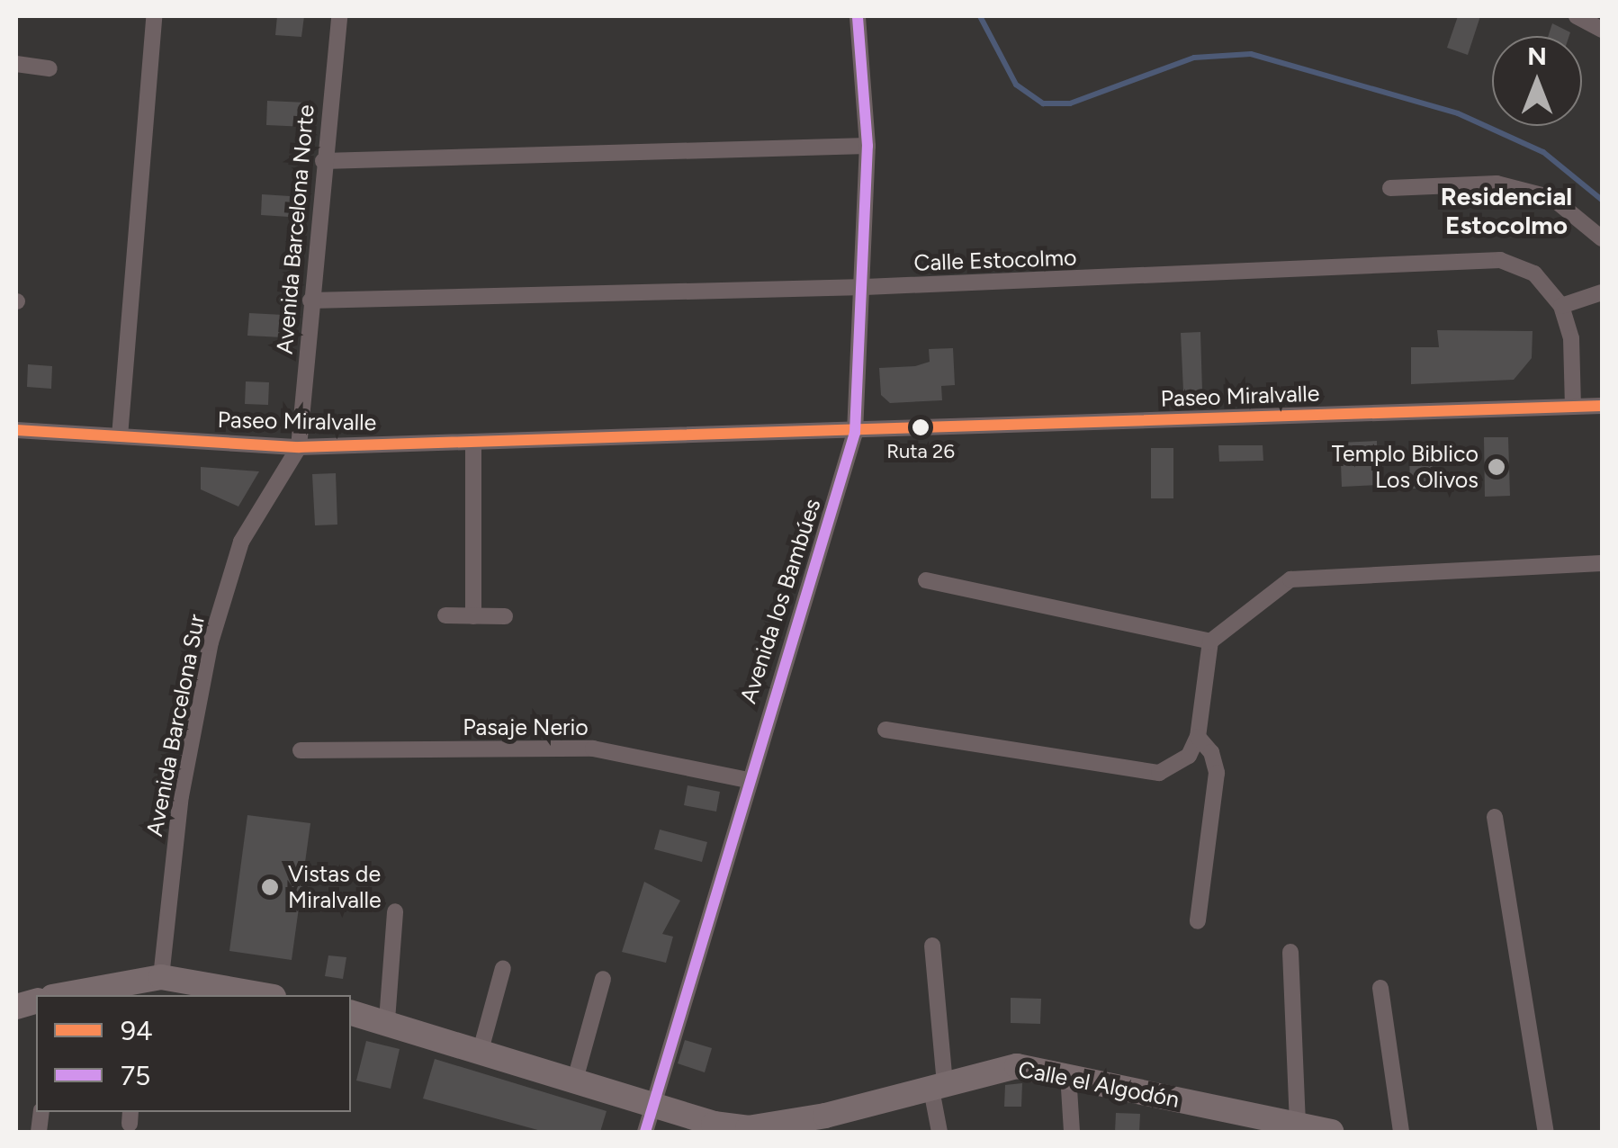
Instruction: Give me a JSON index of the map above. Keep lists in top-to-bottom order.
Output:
{
  "streets": {
    "street": [
      "Avenida Barcelona Norte",
      "Calle Estocolmo",
      "Paseo Miralvalle",
      "Avenida los Bambúes",
      "Avenida Barcelona Sur",
      "Pasaje Nerio",
      "Calle el Algodón"
    ]
  },
  "crossings": [
    ["Avenida Barcelona Norte", "Calle Estocolmo"],
    ["Avenida Barcelona Norte", "Paseo Miralvalle"],
    ["Avenida Barcelona Norte", "Avenida Barcelona Sur"],
    ["Calle Estocolmo", "Avenida los Bambúes"],
    ["Paseo Miralvalle", "Avenida los Bambúes"],
    ["Paseo Miralvalle", "Avenida Barcelona Sur"],
    ["Avenida los Bambúes", "Pasaje Nerio"],
    ["Avenida los Bambúes", "Calle el Algodón"]
  ],
  "districts": ["Residencial Estocolmo"],
  "places": ["Ruta 26", "Templo Biblico Los Olivos", "Vistas de Miralvalle"],
  "lines": ["transit line 75", "transit line 94"],
  "legend": ["94", "75"],
  "north": "top"
}
